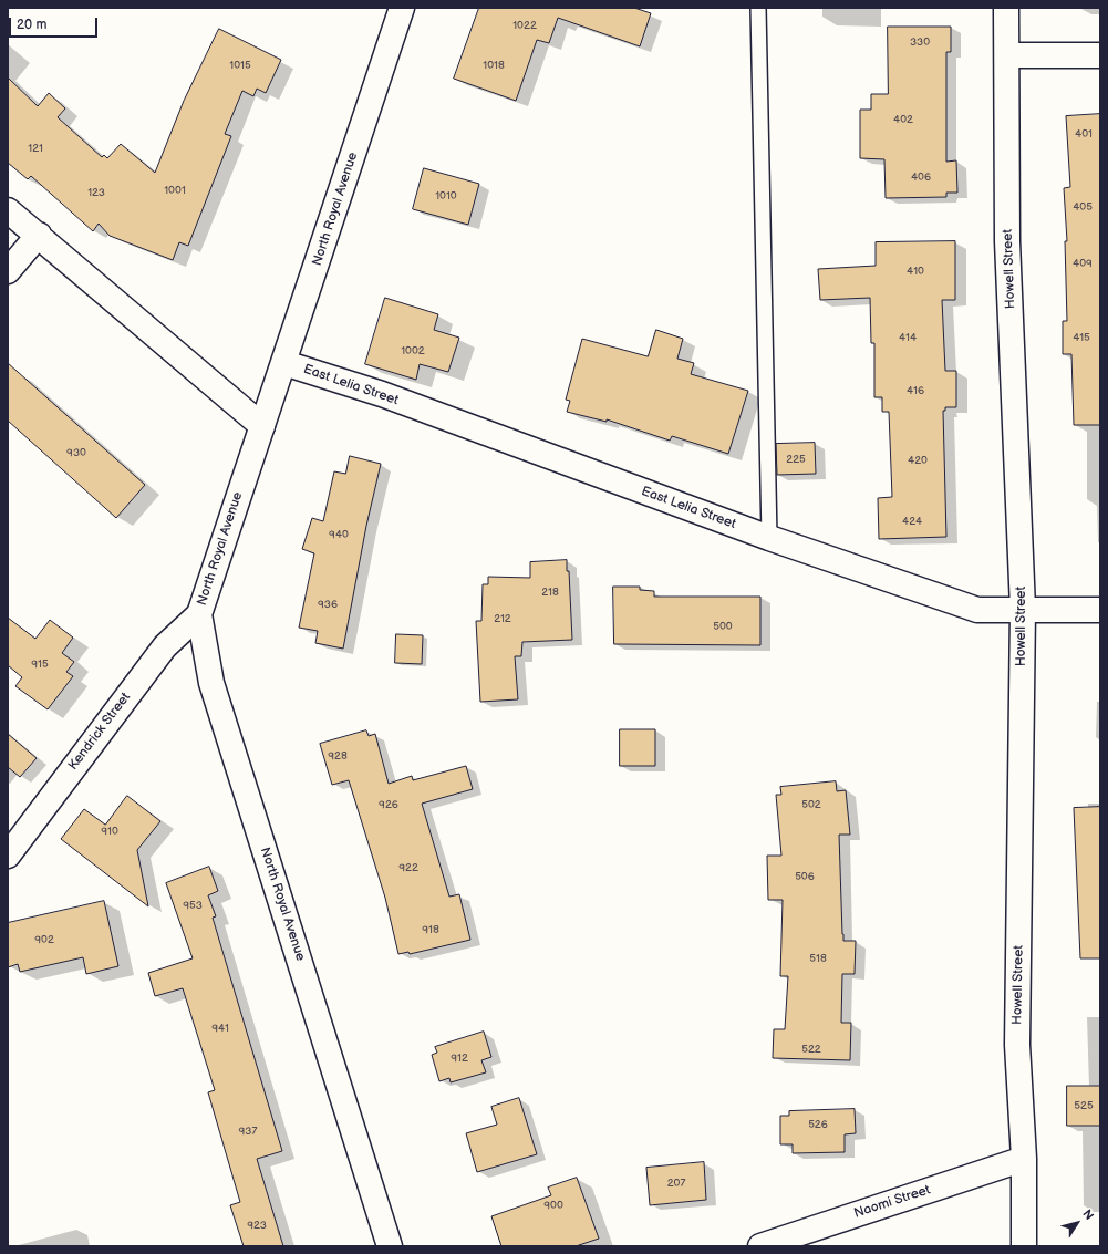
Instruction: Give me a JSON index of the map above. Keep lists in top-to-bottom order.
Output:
{
  "streets": {
    "street": [
      "North Royal Avenue",
      "Howell Street",
      "East Lelia Street",
      "Kendrick Street",
      "Naomi Street"
    ]
  },
  "crossings": [
    ["North Royal Avenue", "East Lelia Street"],
    ["North Royal Avenue", "Kendrick Street"],
    ["Howell Street", "East Lelia Street"],
    ["Howell Street", "Naomi Street"]
  ],
  "house_numbers": [
    "1022",
    "330",
    "1015",
    "1018",
    "402",
    "401",
    "121",
    "406",
    "1001",
    "123",
    "1010",
    "405",
    "409",
    "410",
    "414",
    "415",
    "1002",
    "416",
    "930",
    "225",
    "420",
    "424",
    "940",
    "218",
    "936",
    "212",
    "500",
    "915",
    "928",
    "926",
    "502",
    "910",
    "922",
    "506",
    "953",
    "918",
    "902",
    "518",
    "941",
    "522",
    "912",
    "525",
    "526",
    "937",
    "207",
    "900",
    "923"
  ],
  "scale_bar": "20 m",
  "north": "top right"
}
